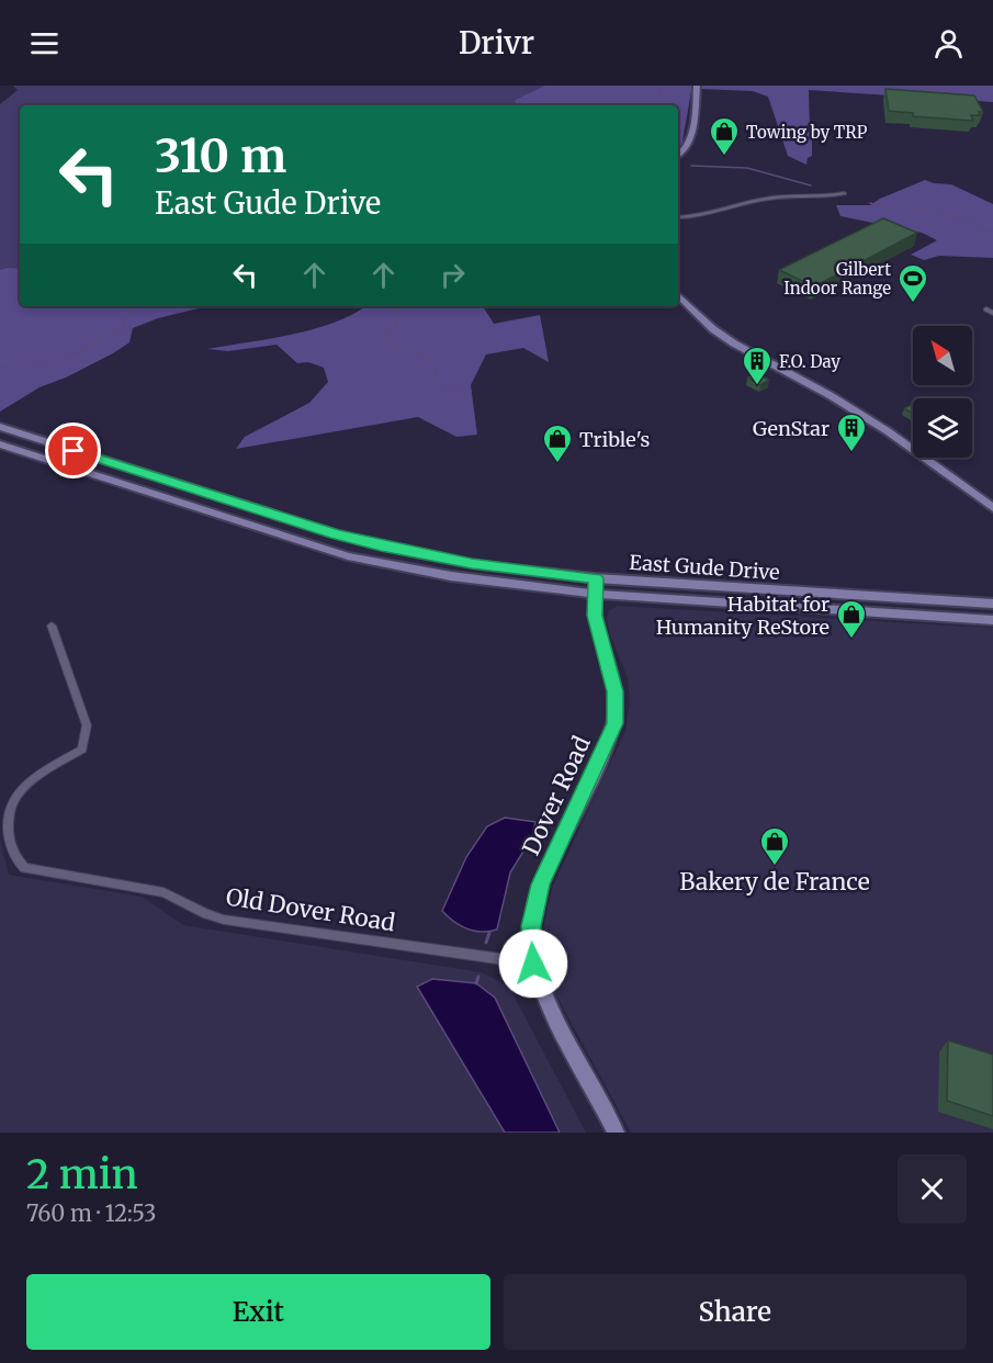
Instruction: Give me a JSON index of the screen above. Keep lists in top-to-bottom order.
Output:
{
  "streets": {
    "main road": ["East Gude Drive", "Dover Road"],
    "street": ["Old Dover Road"]
  },
  "crossings": [
    ["East Gude Drive", "Dover Road"],
    ["Dover Road", "Old Dover Road"]
  ],
  "places": {
    "shop": [
      "Towing by TRP",
      "Trible's",
      "Habitat for Humanity ReStore",
      "Bakery de France"
    ],
    "sports": ["Gilbert Indoor Range"],
    "building": ["F.O. Day", "GenStar"]
  },
  "north": "top left",
  "page": {
    "header": "Drivr",
    "turn": ["310 m", "East Gude Drive"],
    "heading": ["2 min", "760 m · 12:53"],
    "buttons": ["Exit", "Share"]
  }
}
